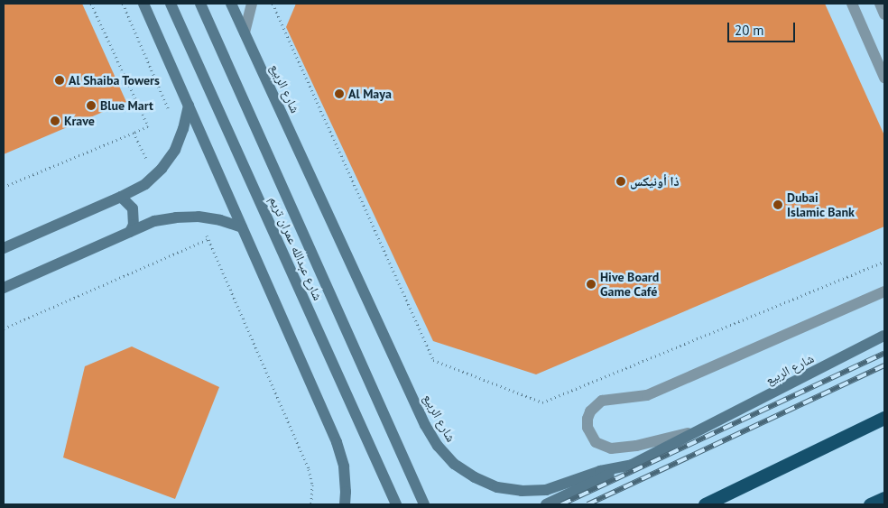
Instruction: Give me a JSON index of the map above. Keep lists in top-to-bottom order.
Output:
{
  "streets": {
    "main road": ["شارع الربيع", "شارع عبدالله عمران تريم"]
  },
  "places": [
    "Al Shaiba Towers",
    "Al Maya",
    "Blue Mart",
    "Krave",
    "ذا أونيكس",
    "Dubai Islamic Bank",
    "Hive Board Game Café"
  ],
  "scale_bar": "20 m"
}
